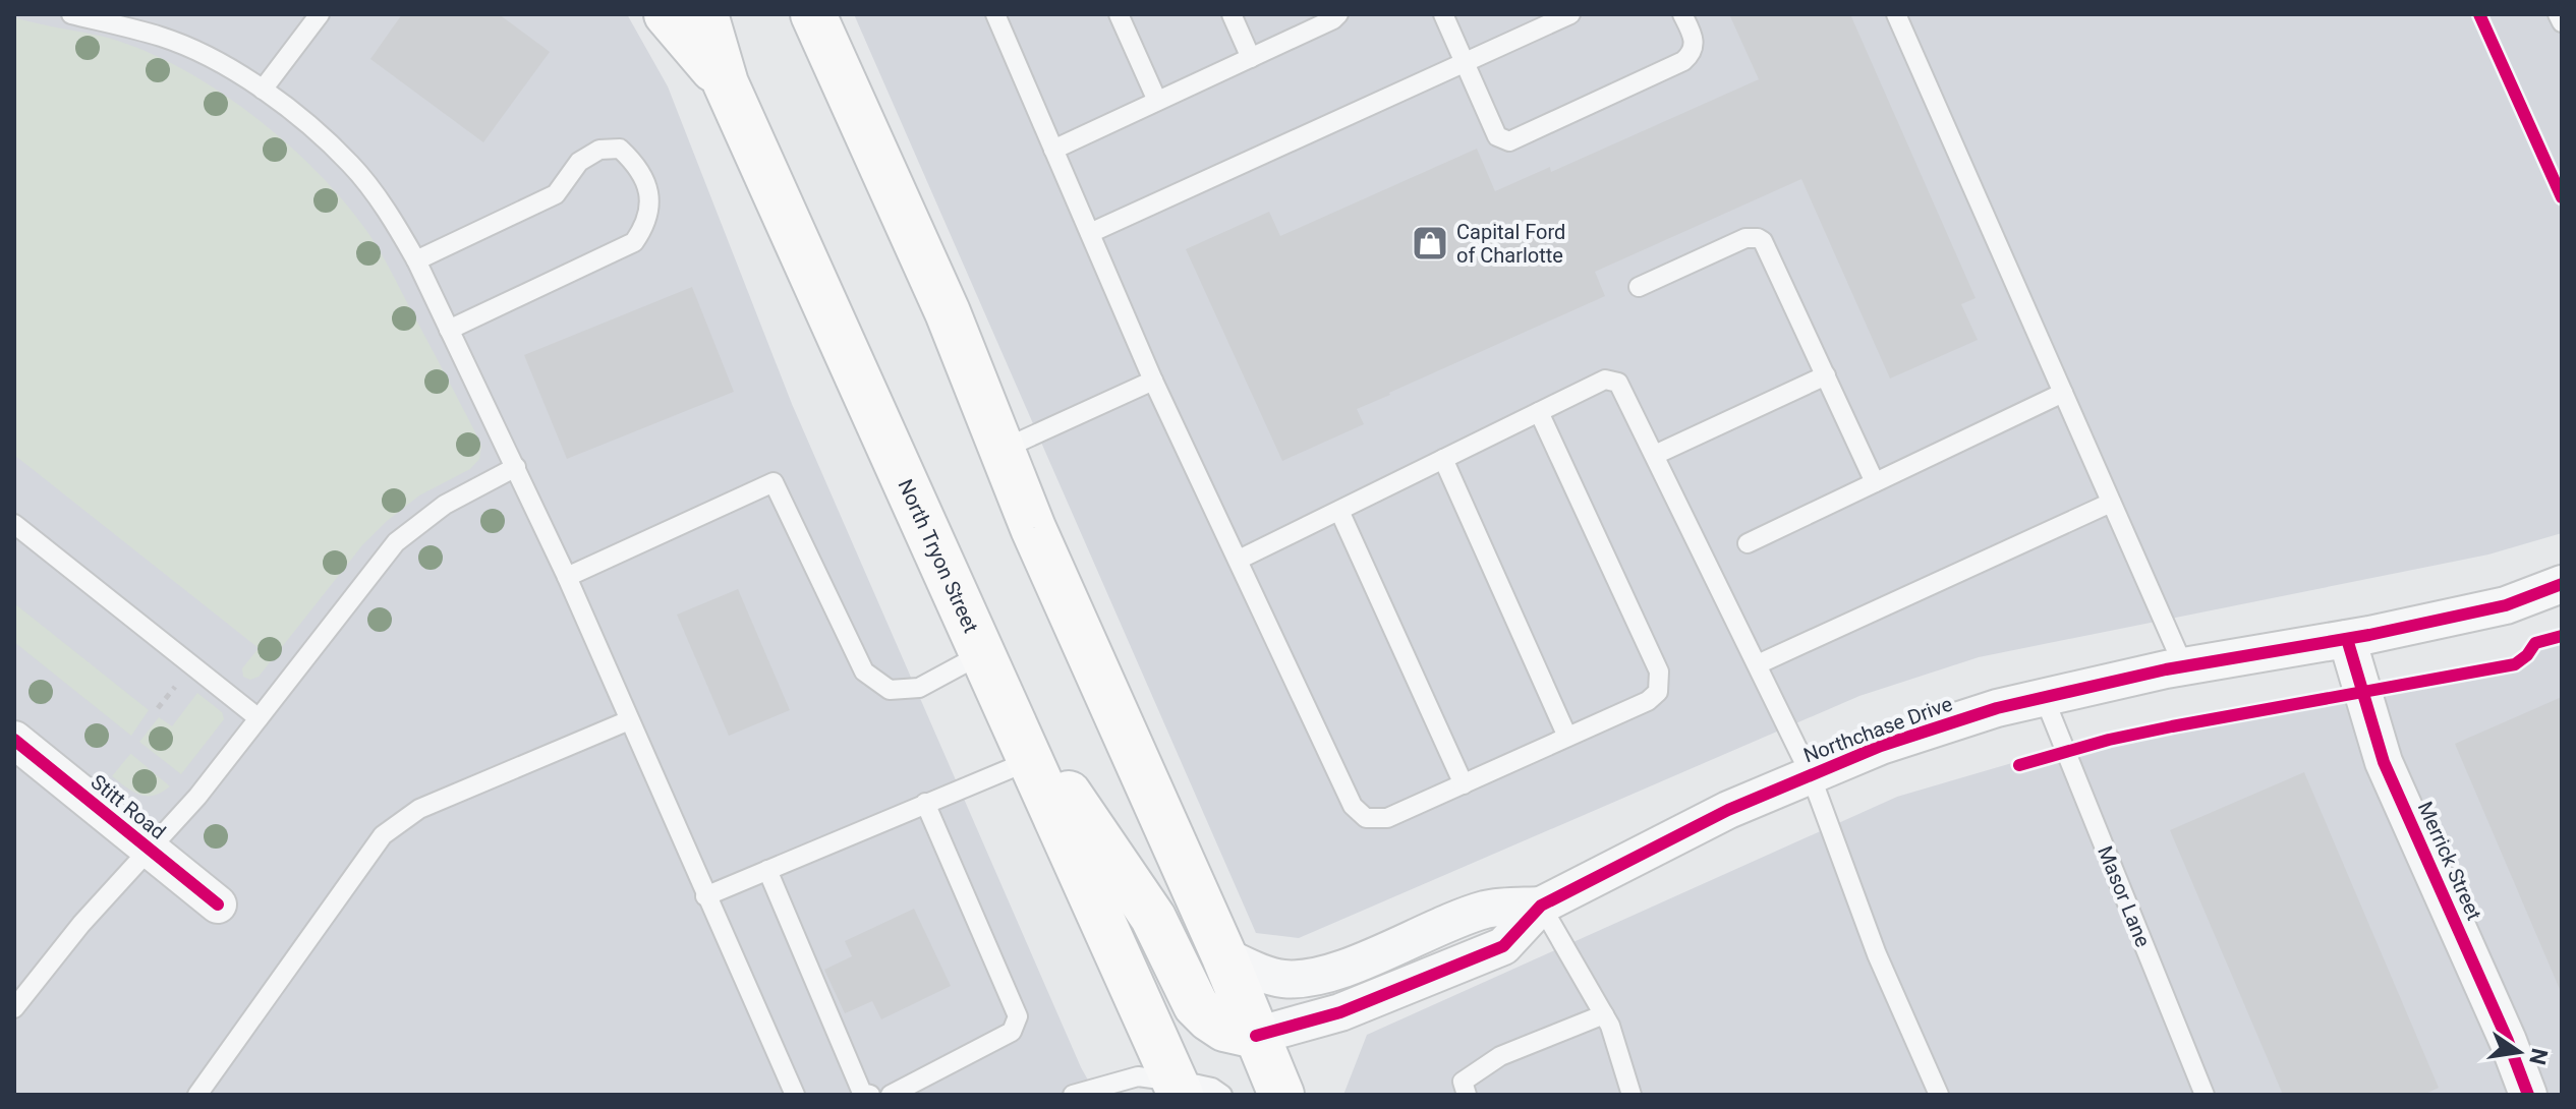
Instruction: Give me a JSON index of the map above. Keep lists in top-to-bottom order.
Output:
{
  "streets": {
    "main road": ["North Tryon Street"],
    "street": ["Northchase Drive", "Stitt Road", "Merrick Street"],
    "lane": ["Masor Lane"]
  },
  "crossings": [
    ["Northchase Drive", "Merrick Street"],
    ["Northchase Drive", "Masor Lane"]
  ],
  "places": {
    "shop": ["Capital Ford of Charlotte"]
  },
  "north": "right"
}
